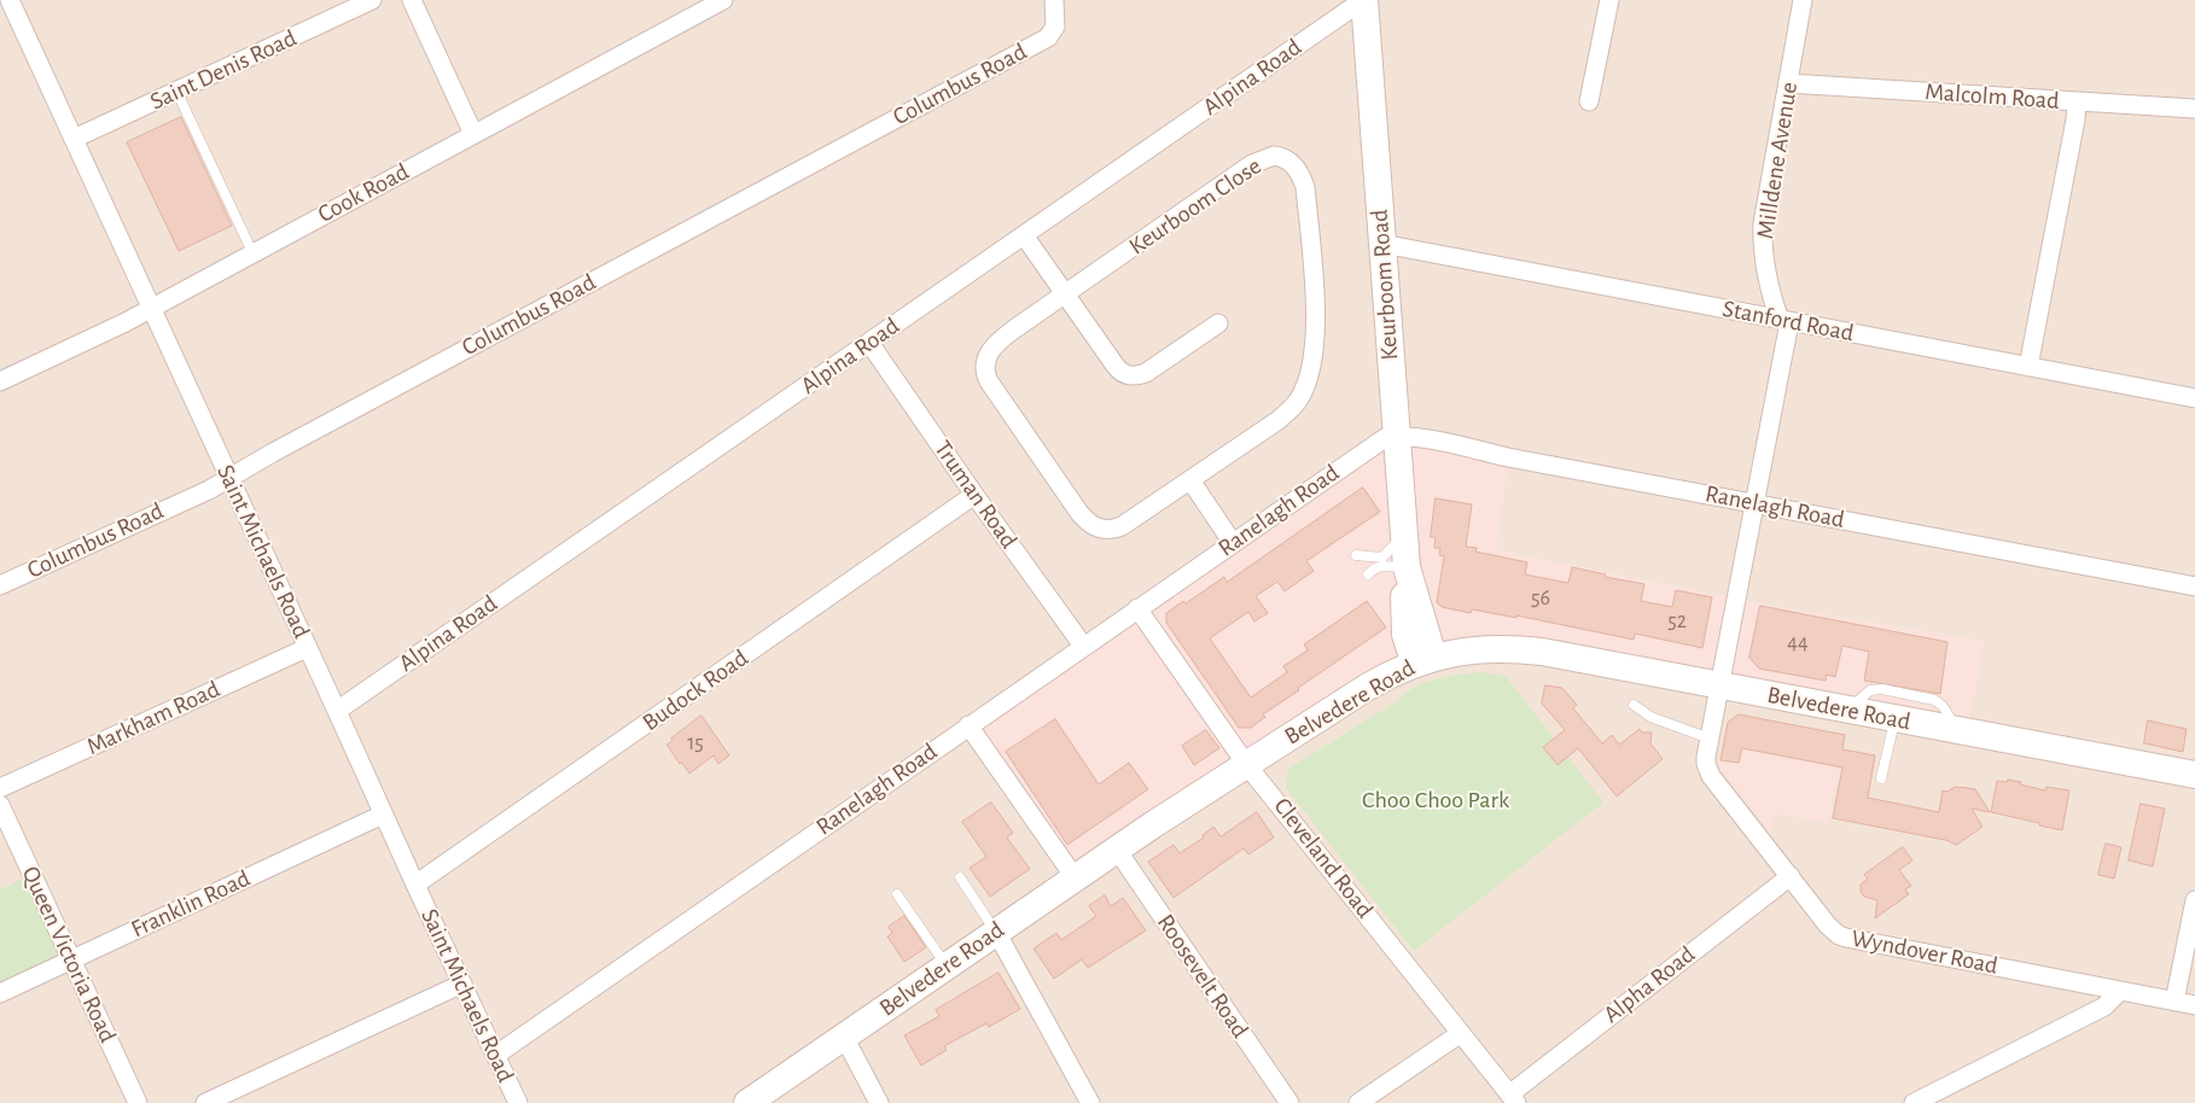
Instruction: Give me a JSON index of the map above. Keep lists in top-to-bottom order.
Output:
{
  "streets": {
    "main road": ["Keurboom Road", "Belvedere Road"],
    "street": [
      "Saint Denis Road",
      "Alpina Road",
      "Columbus Road",
      "Malcolm Road",
      "Milldene Avenue",
      "Cook Road",
      "Keurboom Close",
      "Stanford Road",
      "Truman Road",
      "Ranelagh Road",
      "Saint Michaels Road",
      "Budock Road",
      "Markham Road",
      "Cleveland Road",
      "Franklin Road",
      "Wyndover Road",
      "Queen Victoria Road",
      "Roosevelt Road",
      "Alpha Road"
    ]
  },
  "crossings": [
    ["Saint Denis Road", "Saint Michaels Road"],
    ["Alpina Road", "Keurboom Road"],
    ["Alpina Road", "Truman Road"],
    ["Alpina Road", "Saint Michaels Road"],
    ["Columbus Road", "Saint Michaels Road"],
    ["Malcolm Road", "Milldene Avenue"],
    ["Milldene Avenue", "Stanford Road"],
    ["Milldene Avenue", "Ranelagh Road"],
    ["Milldene Avenue", "Belvedere Road"],
    ["Milldene Avenue", "Wyndover Road"],
    ["Cook Road", "Saint Michaels Road"],
    ["Keurboom Road", "Stanford Road"],
    ["Keurboom Road", "Ranelagh Road"],
    ["Keurboom Road", "Belvedere Road"],
    ["Truman Road", "Ranelagh Road"],
    ["Truman Road", "Budock Road"],
    ["Ranelagh Road", "Saint Michaels Road"],
    ["Ranelagh Road", "Cleveland Road"],
    ["Saint Michaels Road", "Budock Road"],
    ["Saint Michaels Road", "Markham Road"],
    ["Saint Michaels Road", "Franklin Road"],
    ["Belvedere Road", "Cleveland Road"],
    ["Belvedere Road", "Wyndover Road"],
    ["Belvedere Road", "Roosevelt Road"],
    ["Cleveland Road", "Alpha Road"],
    ["Franklin Road", "Queen Victoria Road"],
    ["Wyndover Road", "Alpha Road"]
  ],
  "parks": ["Choo Choo Park"],
  "house_numbers": [
    "56",
    "52",
    "44",
    "15"
  ]
}
